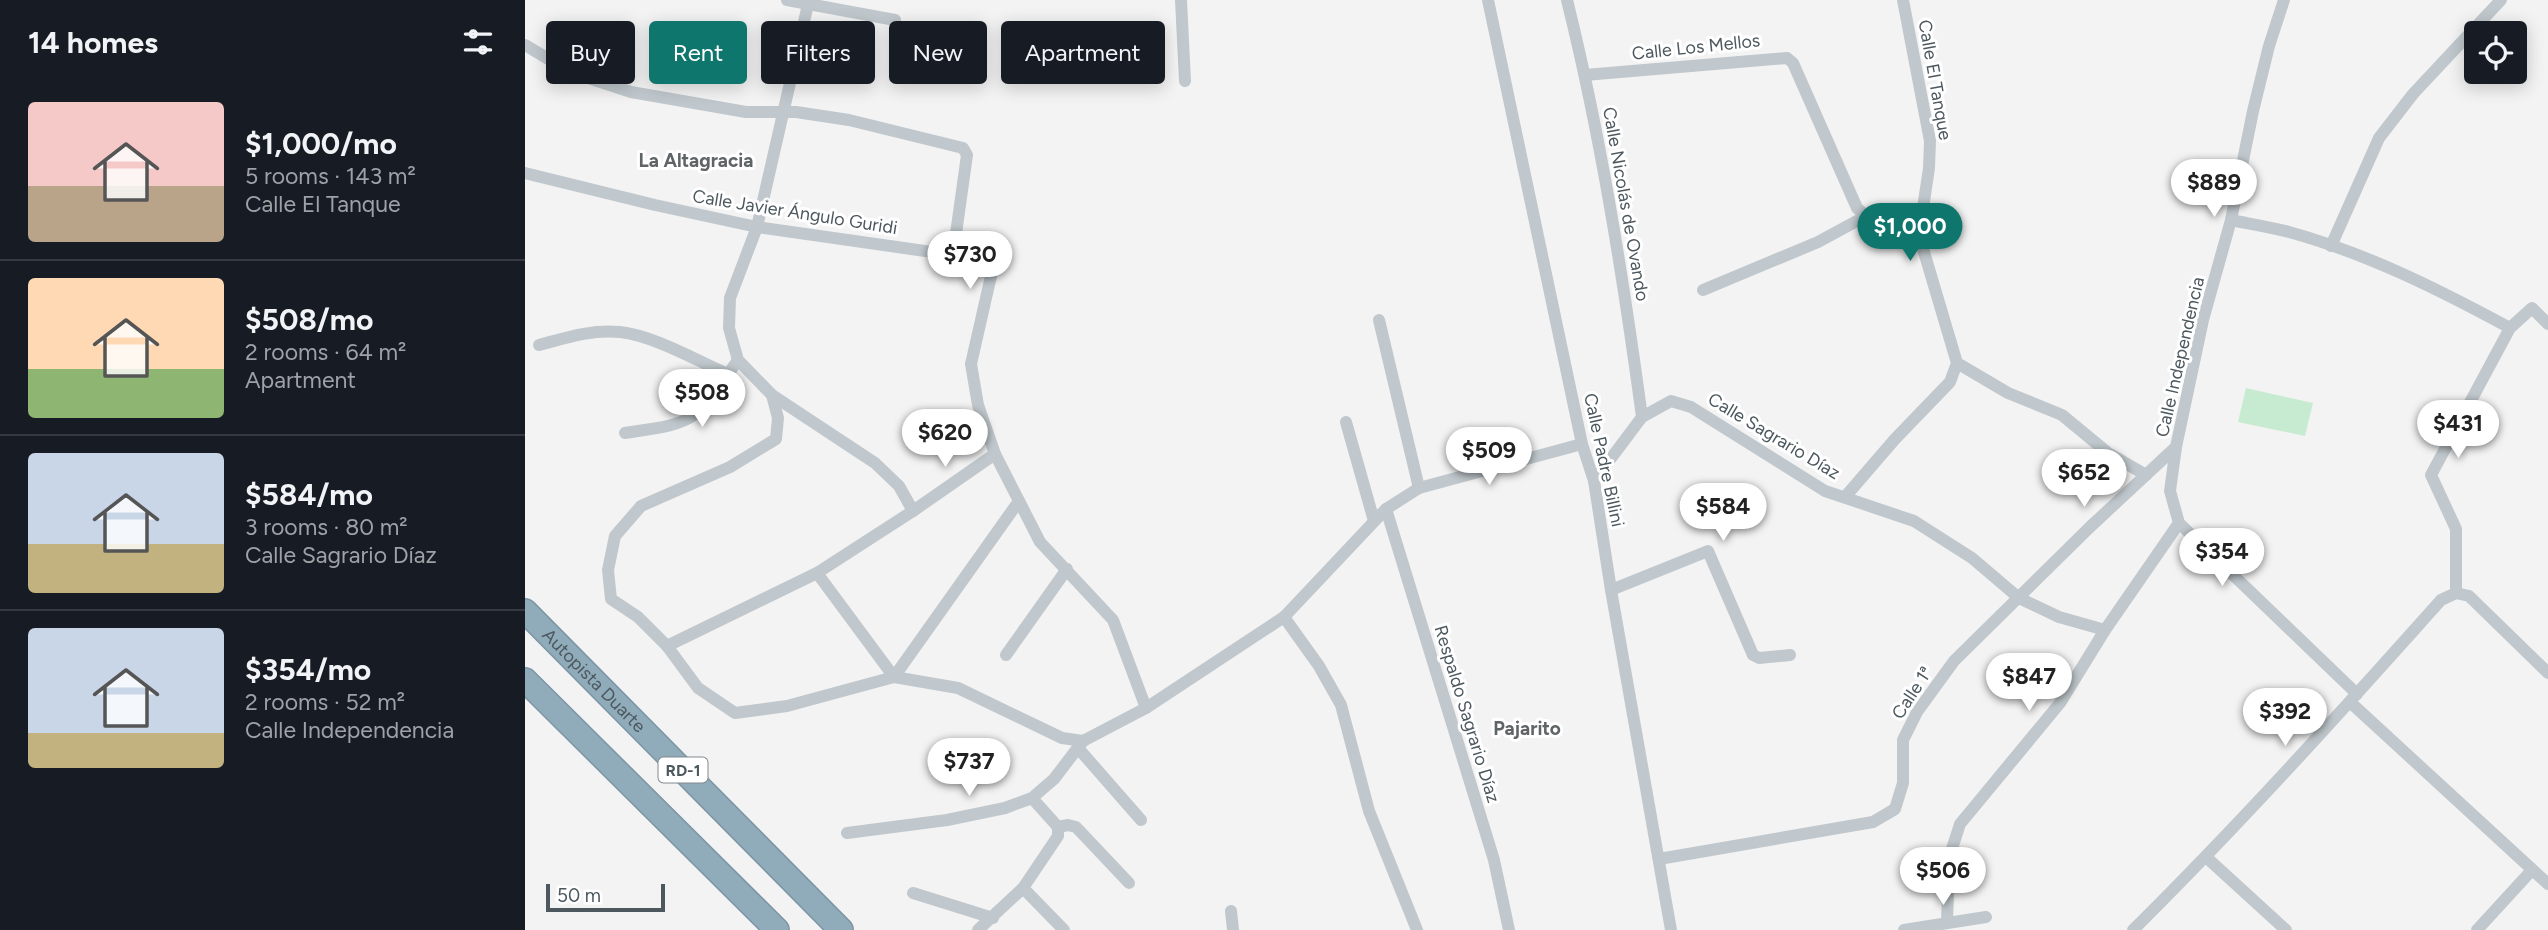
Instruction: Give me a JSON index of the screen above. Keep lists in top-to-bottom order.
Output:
{
  "streets": {
    "highway": ["Autopista Duarte", "RD-1"],
    "street": [
      "Calle Los Mellos",
      "Calle El Tanque",
      "Calle Nicolás de Ovando",
      "Calle Javier Ángulo Guridi",
      "Calle Independencia",
      "Calle Sagrario Díaz",
      "Calle Padre Billini",
      "Calle 1ª",
      "Respaldo Sagrario Díaz"
    ]
  },
  "crossings": [
    ["Calle Los Mellos", "Calle Nicolás de Ovando"],
    ["Calle Nicolás de Ovando", "Calle Sagrario Díaz"],
    ["Calle Independencia", "Calle 1ª"],
    ["Calle Sagrario Díaz", "Calle Padre Billini"],
    ["Calle Sagrario Díaz", "Calle 1ª"],
    ["Calle Padre Billini", "Calle 1ª"]
  ],
  "districts": ["La Altagracia", "Pajarito"],
  "scale_bar": "50 m",
  "page": {
    "heading": "14 homes",
    "chip": [
      "Buy",
      "Rent",
      "Filters",
      "New",
      "Apartment"
    ],
    "list": [
      {
        "name": "$1,000/mo",
        "note": "5 rooms · 143 m² · Calle El Tanque"
      },
      {
        "name": "$508/mo",
        "note": "2 rooms · 64 m² · Apartment"
      },
      {
        "name": "$584/mo",
        "note": "3 rooms · 80 m² · Calle Sagrario Díaz"
      },
      {
        "name": "$354/mo",
        "note": "2 rooms · 52 m² · Calle Independencia"
      }
    ],
    "price": [
      "$889",
      "$1,000",
      "$730",
      "$508",
      "$431",
      "$620",
      "$509",
      "$652",
      "$584",
      "$354",
      "$847",
      "$392",
      "$737",
      "$506"
    ],
    "scale": "50 m"
  }
}
